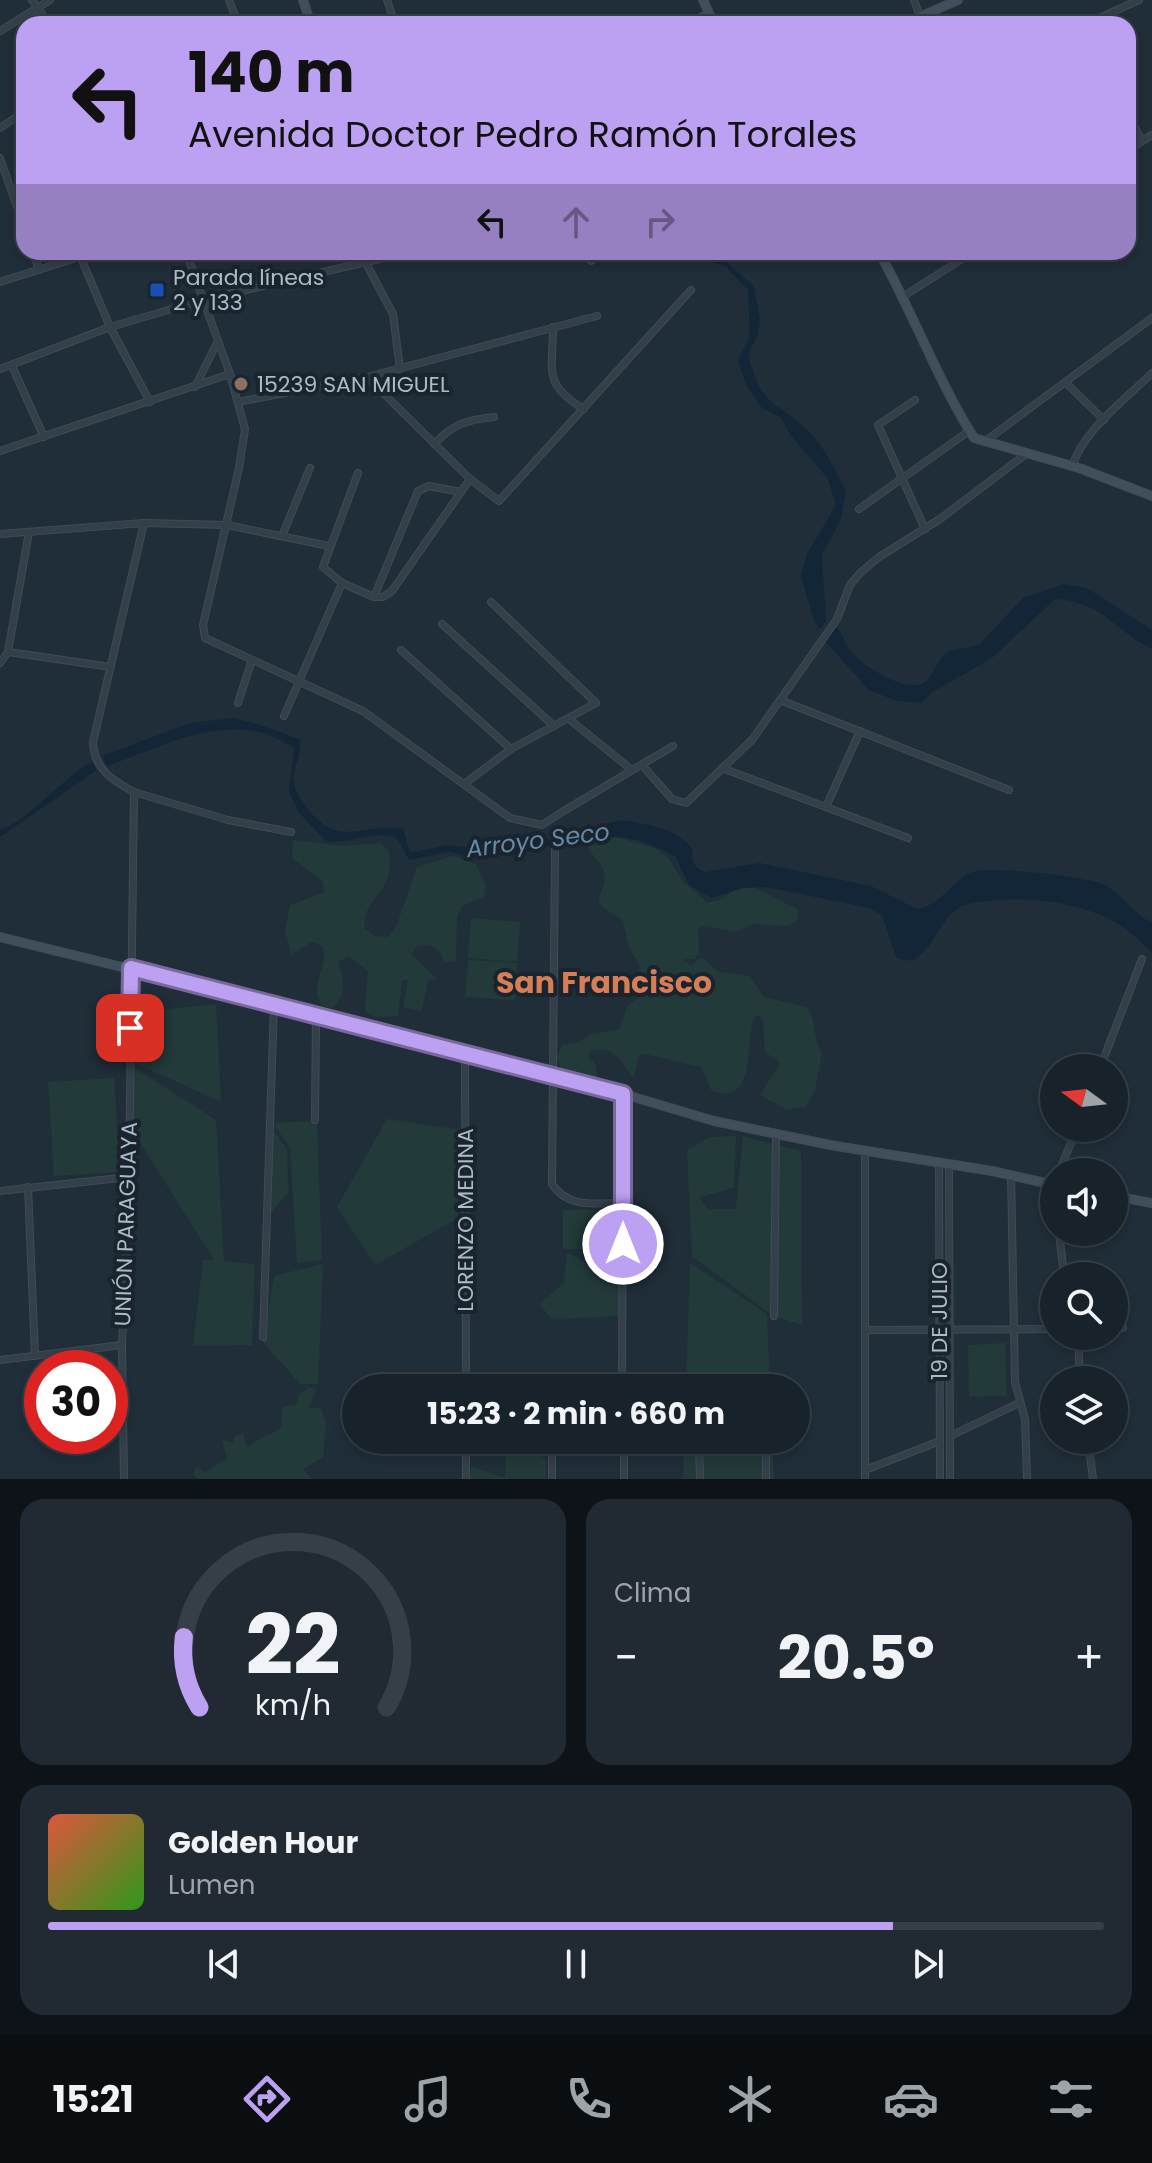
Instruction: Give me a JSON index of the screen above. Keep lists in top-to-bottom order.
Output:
{
  "streets": {
    "street": ["LORENZO MEDINA", "UNIÓN PARAGUAYA", "19 DE JULIO"]
  },
  "districts": ["San Francisco"],
  "water": ["Arroyo Seco"],
  "places": {
    "transit": ["Parada líneas 2 y 133"],
    "other": ["15239 SAN MIGUEL"]
  },
  "north": "left",
  "page": {
    "turn": ["140 m", "Avenida Doctor Pedro Ramón Torales"],
    "limit": "30",
    "trip": "15:23 · 2 min · 660 m",
    "tile": "Clima",
    "heat": ["−", "20.5°", "+"],
    "song": ["Golden Hour", "Lumen"],
    "tabs": "15:21",
    "gauge": ["22", "km/h"]
  }
}
